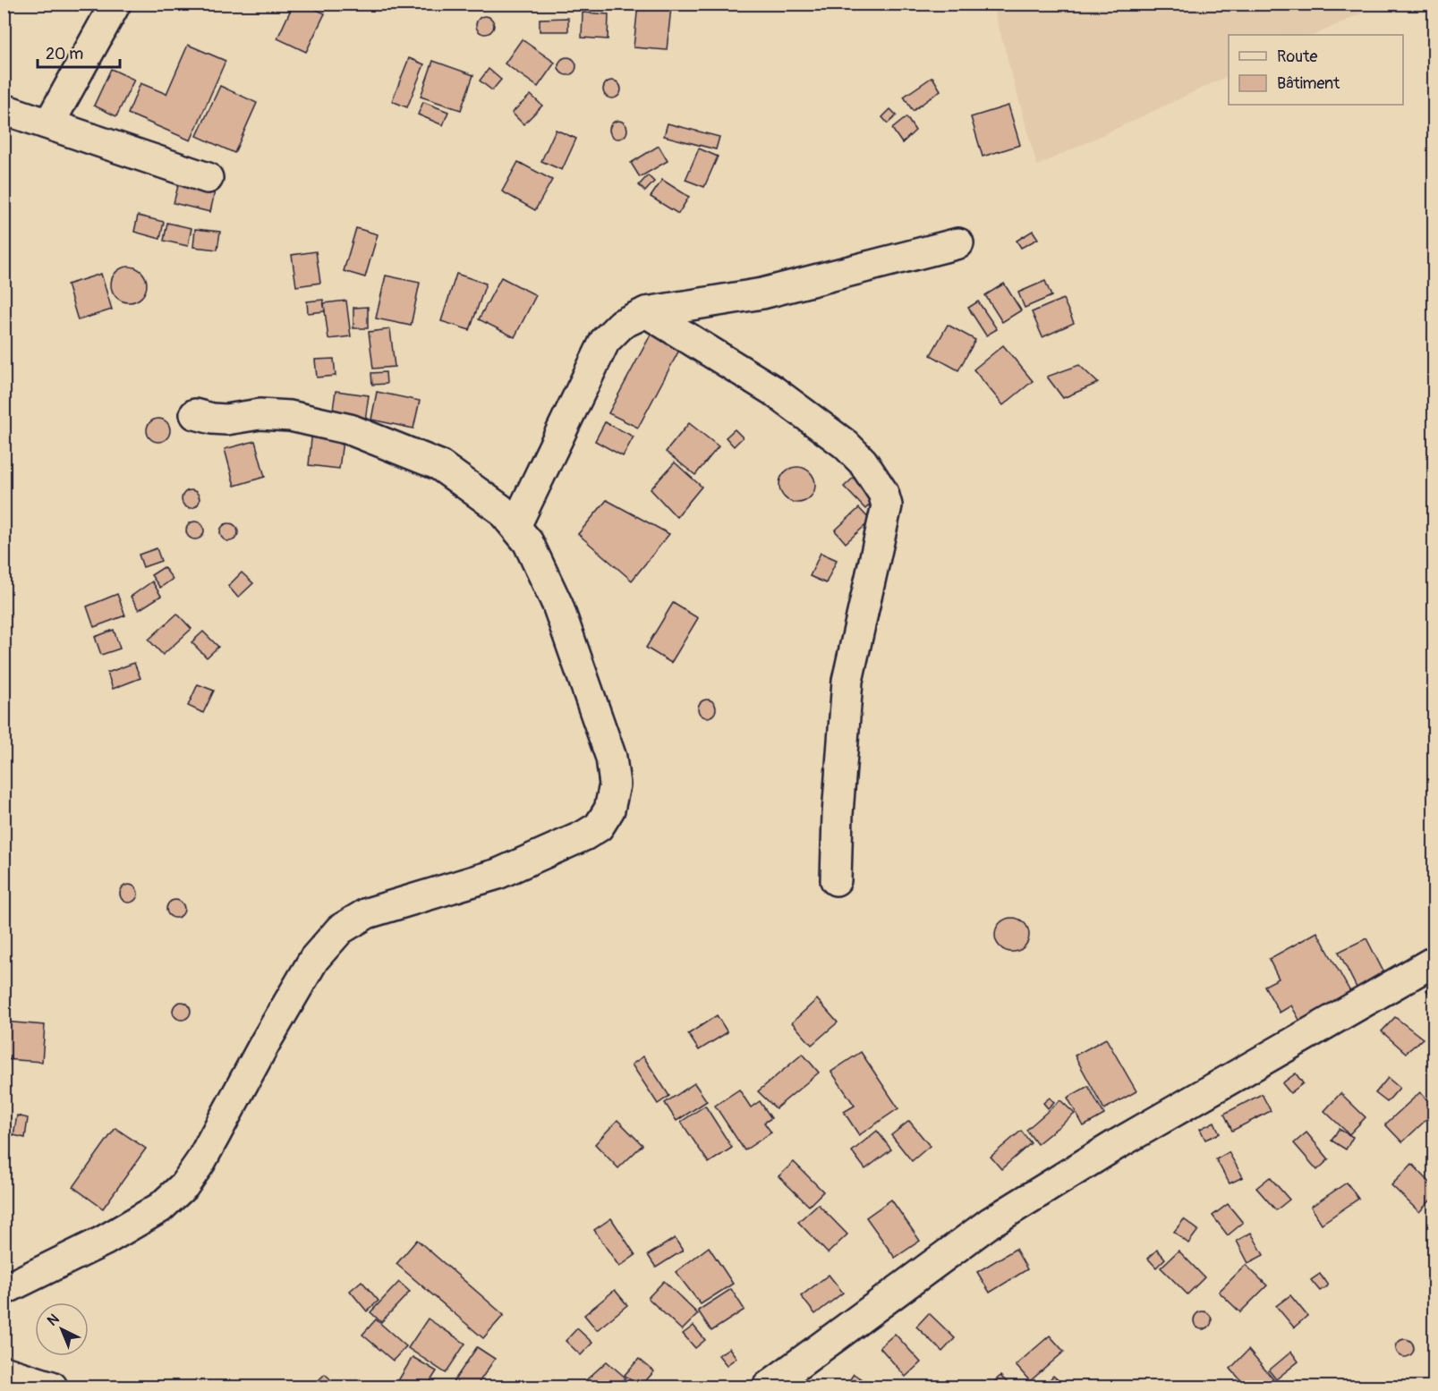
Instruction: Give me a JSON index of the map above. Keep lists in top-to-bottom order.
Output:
{
  "legend": ["Route", "Bâtiment"],
  "scale_bar": "20 m",
  "north": "top left"
}
